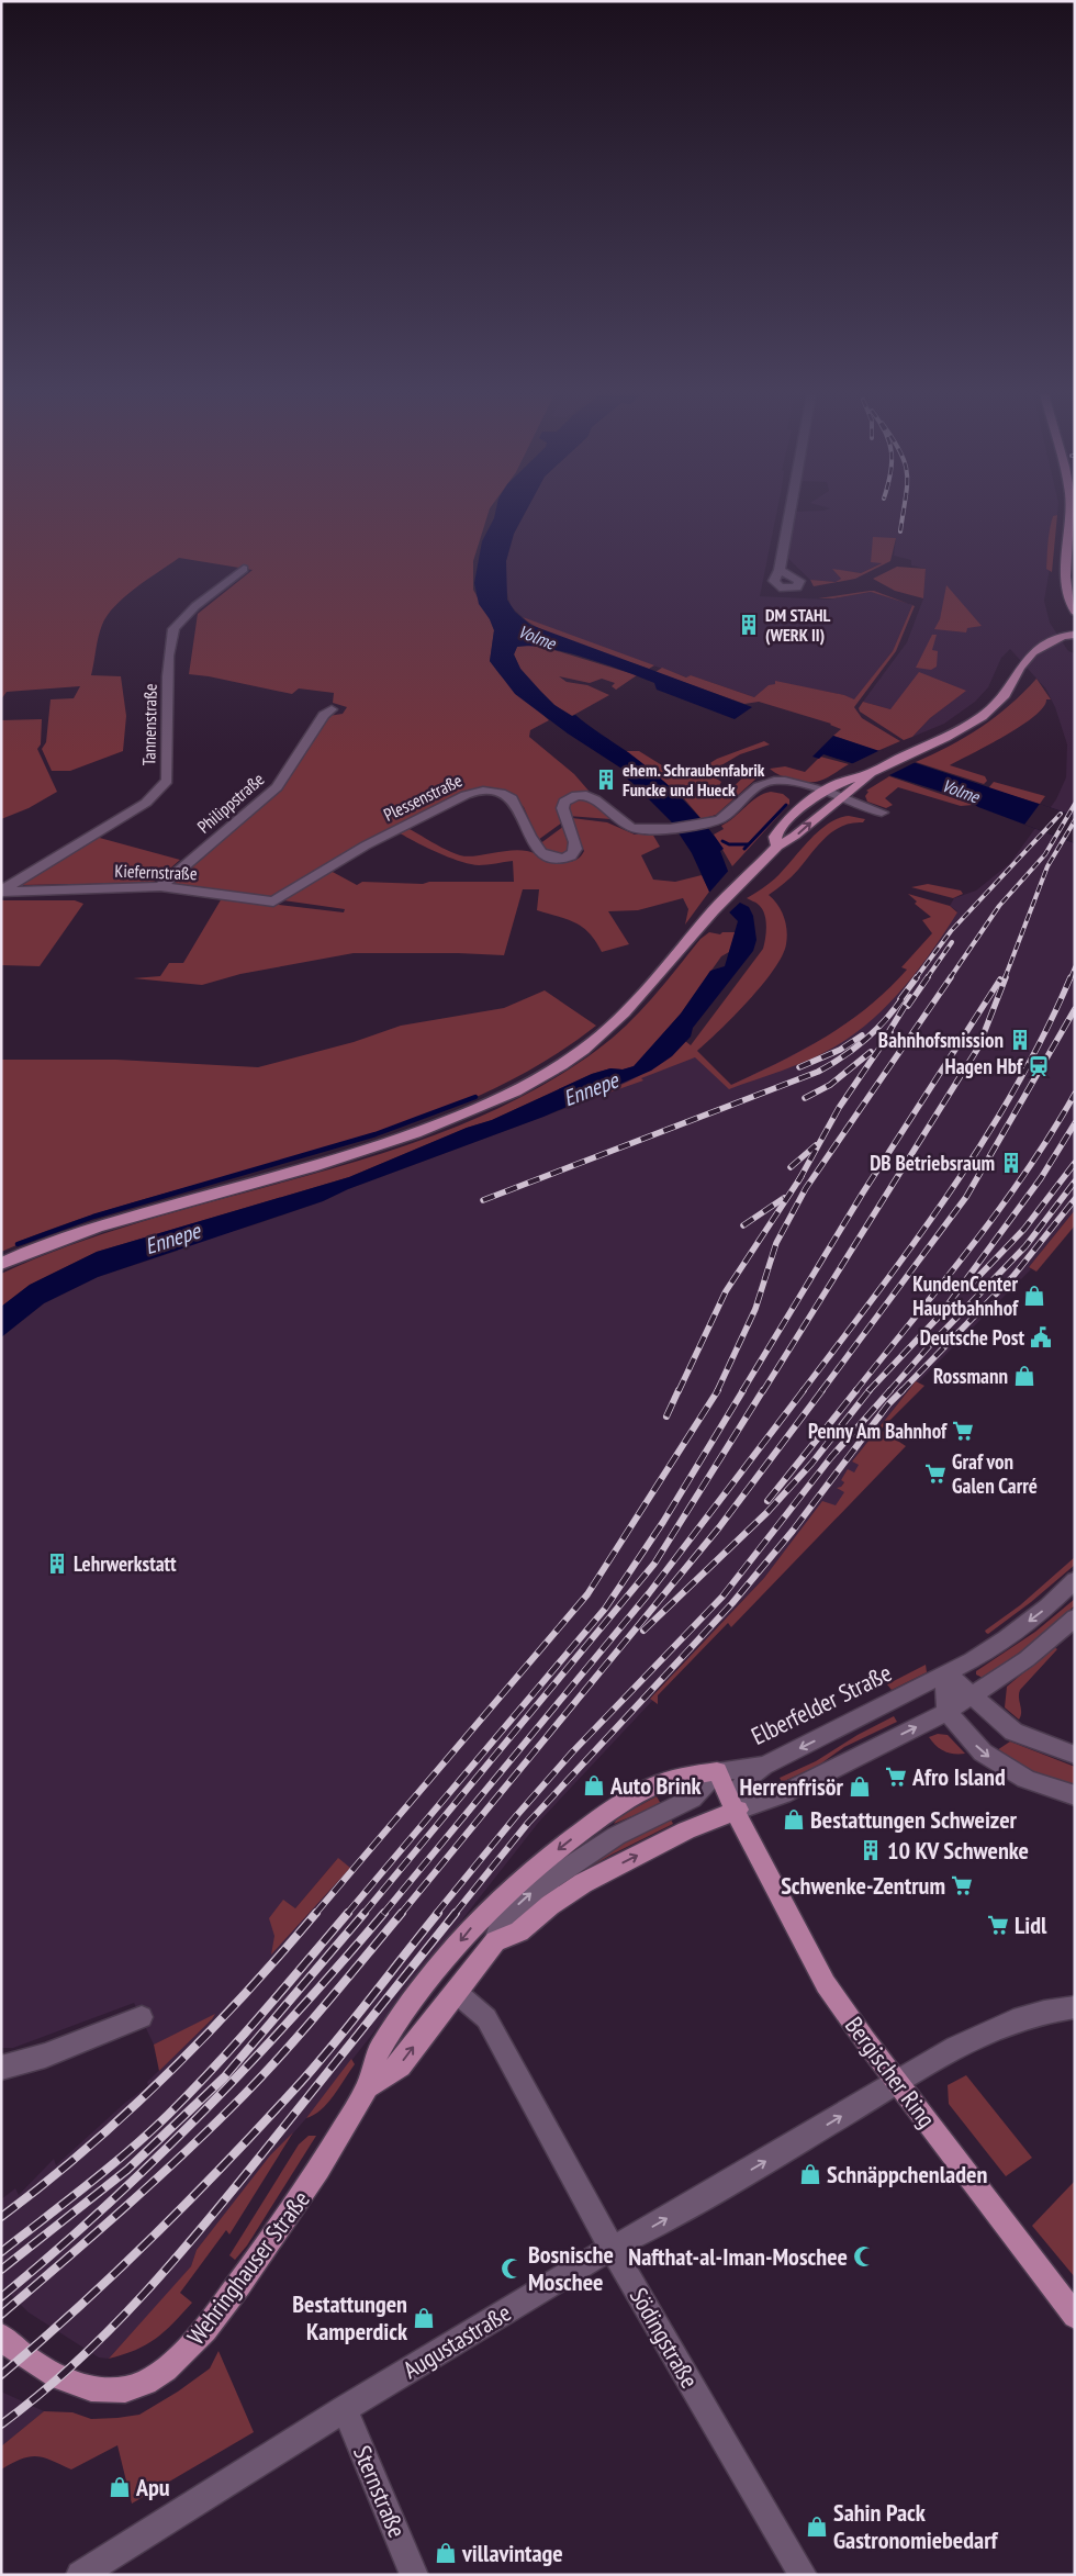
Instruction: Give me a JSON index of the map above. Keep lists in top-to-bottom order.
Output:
{
  "streets": {
    "main road": ["Bergischer Ring", "Wehringhauser Straße"],
    "street": [
      "Tannenstraße",
      "Plessenstraße",
      "Philippstraße",
      "Kiefernstraße",
      "Elberfelder Straße",
      "Södingstraße",
      "Augustastraße",
      "Sternstraße"
    ]
  },
  "crossings": [
    ["Tannenstraße", "Kiefernstraße"],
    ["Plessenstraße", "Kiefernstraße"],
    ["Philippstraße", "Kiefernstraße"],
    ["Elberfelder Straße", "Bergischer Ring"],
    ["Elberfelder Straße", "Wehringhauser Straße"],
    ["Bergischer Ring", "Wehringhauser Straße"],
    ["Bergischer Ring", "Augustastraße"],
    ["Wehringhauser Straße", "Södingstraße"],
    ["Södingstraße", "Augustastraße"],
    ["Augustastraße", "Sternstraße"]
  ],
  "water": ["Volme", "Ennepe"],
  "places": {
    "building": [
      "DM STAHL (WERK II)",
      "ehem. Schraubenfabrik Funcke und Hueck",
      "Bahnhofsmission",
      "DB Betriebsraum",
      "Lehrwerkstatt",
      "10 KV Schwenke"
    ],
    "station": ["Hagen Hbf"],
    "shop": [
      "KundenCenter Hauptbahnhof",
      "Rossmann",
      "Auto Brink",
      "Herrenfrisör",
      "Bestattungen Schweizer",
      "Schnäppchenladen",
      "Bestattungen Kamperdick",
      "Apu",
      "Sahin Pack Gastronomiebedarf",
      "villavintage"
    ],
    "public building": ["Deutsche Post"],
    "supermarket": [
      "Penny Am Bahnhof",
      "Graf von Galen Carré",
      "Afro Island",
      "Schwenke-Zentrum",
      "Lidl"
    ],
    "mosque": ["Nafthat-al-Iman-Moschee", "Bosnische Moschee"]
  }
}
